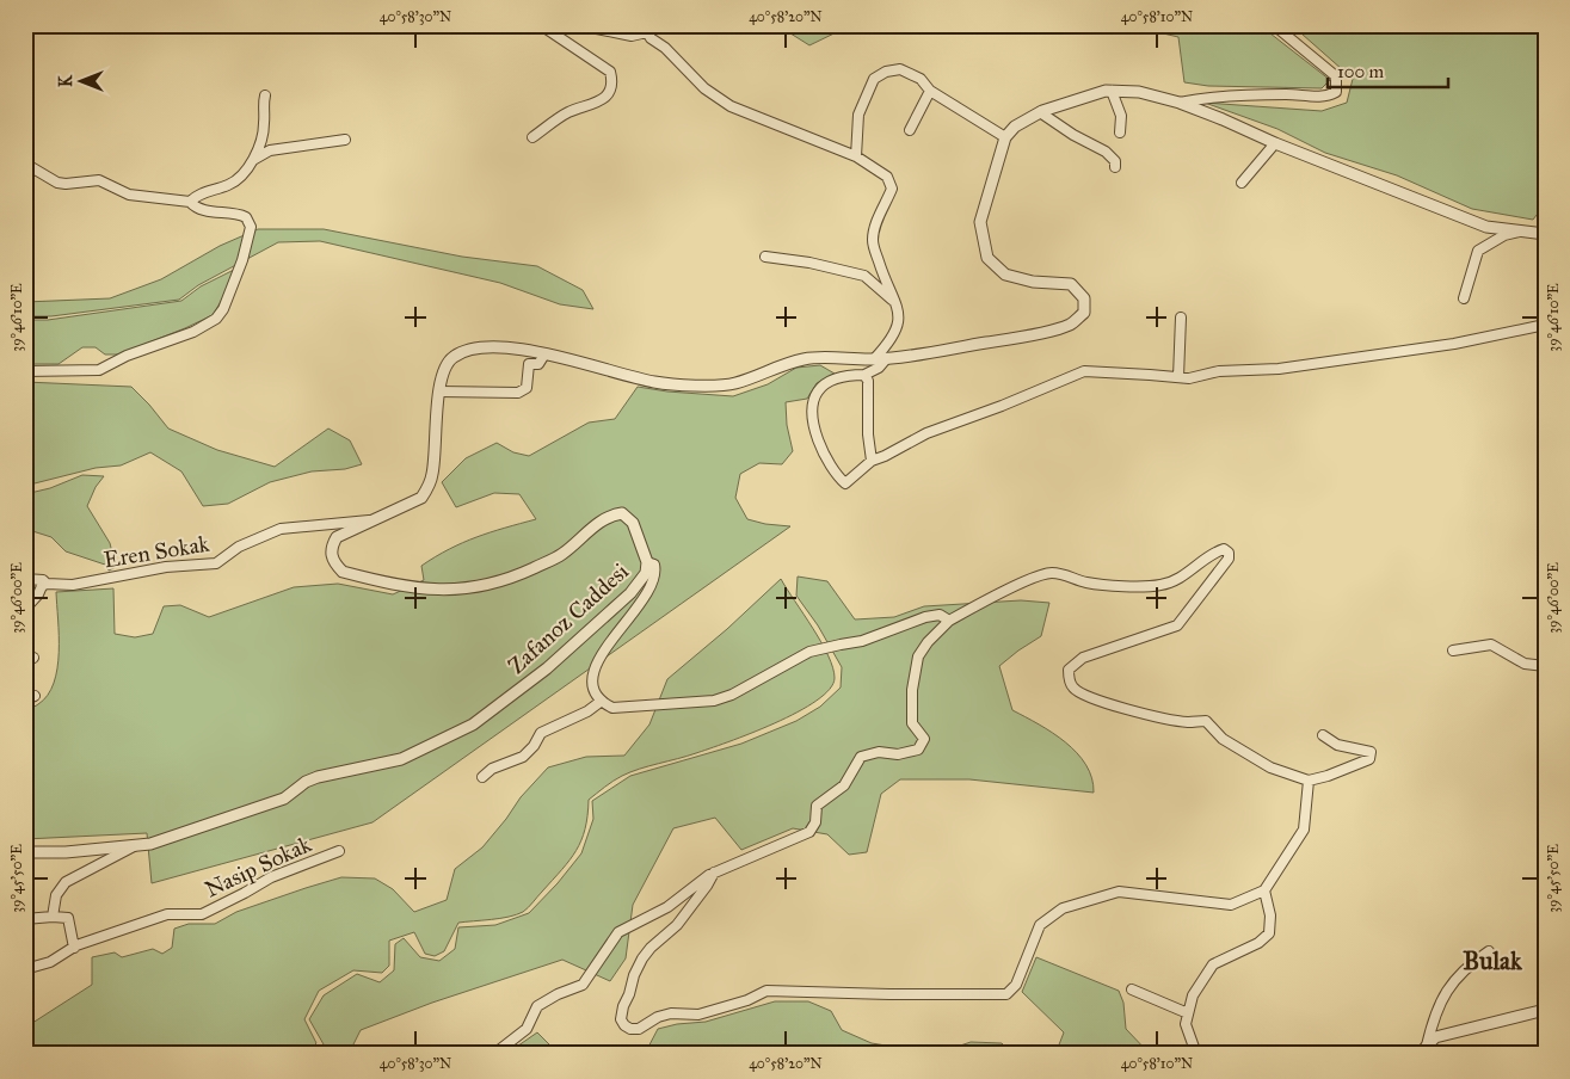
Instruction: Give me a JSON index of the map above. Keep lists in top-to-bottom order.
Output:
{
  "streets": {
    "street": ["Eren Sokak", "Zafanoz Caddesi", "Nasip Sokak"]
  },
  "crossings": [
    ["Eren Sokak", "Zafanoz Caddesi"]
  ],
  "districts": ["Bulak"],
  "scale_bar": "100 m",
  "north": "left",
  "coordinates": [
    "40°58'30\"N",
    "40°58'20\"N",
    "40°58'10\"N",
    "39°46'10\"E",
    "39°46'00\"E",
    "39°45'50\"E"
  ]
}
